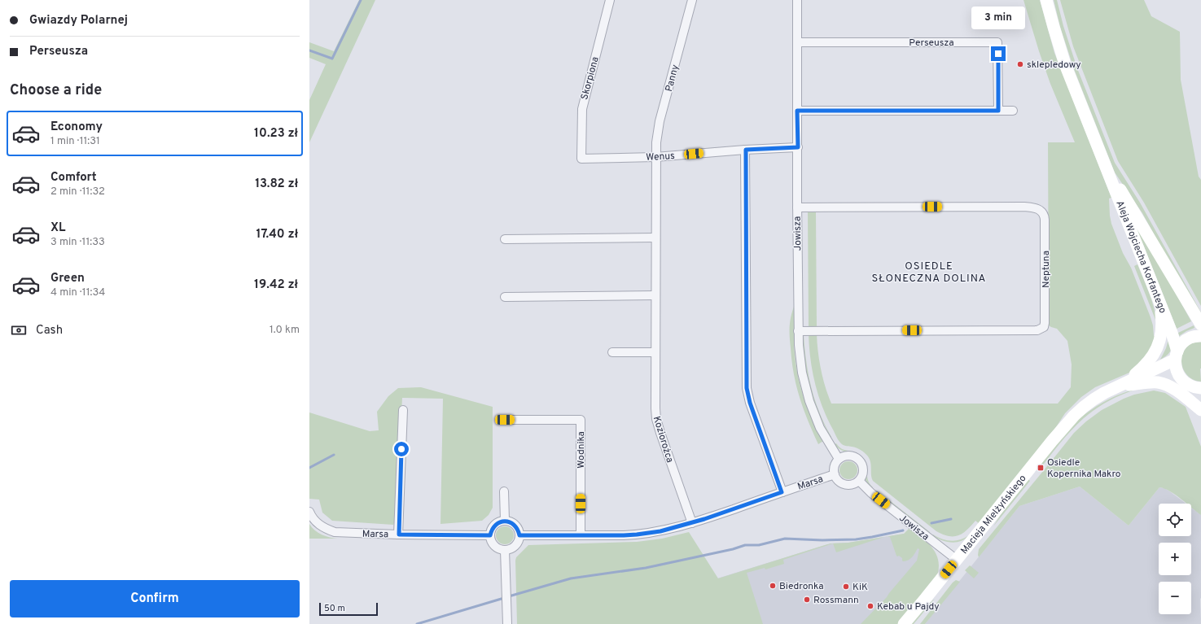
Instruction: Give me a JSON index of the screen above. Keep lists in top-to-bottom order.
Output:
{
  "streets": {
    "main road": ["Aleja Wojciecha Korfantego", "Macieja Mielżyńskiego"],
    "street": [
      "Perseusza",
      "Skorpiona",
      "Panny",
      "Wenus",
      "Jowisza",
      "Neptuna",
      "Koziorożca",
      "Wodnika",
      "Marsa"
    ]
  },
  "crossings": [
    ["Perseusza", "Jowisza"],
    ["Skorpiona", "Wenus"],
    ["Panny", "Wenus"],
    ["Panny", "Koziorożca"],
    ["Wenus", "Jowisza"],
    ["Wenus", "Koziorożca"],
    ["Jowisza", "Neptuna"],
    ["Jowisza", "Marsa"],
    ["Jowisza", "Macieja Mielżyńskiego"],
    ["Aleja Wojciecha Korfantego", "Macieja Mielżyńskiego"],
    ["Koziorożca", "Marsa"],
    ["Wodnika", "Marsa"]
  ],
  "districts": ["OSIEDLE SŁONECZNA DOLINA"],
  "places": {
    "other": [
      "sklepledowy",
      "Biedronka",
      "KiK",
      "Rossmann",
      "Kebab u Pajdy"
    ],
    "transit": ["Osiedle Kopernika Makro"]
  },
  "scale_bar": "50 m",
  "page": {
    "banner": ["Gwiazdy Polarnej", "Perseusza"],
    "bubble": "3 min",
    "heading": "Choose a ride",
    "list": [
      {
        "name": "Economy",
        "note": "1 min · 11:31",
        "value": "10.23 zł"
      },
      {
        "name": "Comfort",
        "note": "2 min · 11:32",
        "value": "13.82 zł"
      },
      {
        "name": "XL",
        "note": "3 min · 11:33",
        "value": "17.40 zł"
      },
      {
        "name": "Green",
        "note": "4 min · 11:34",
        "value": "19.42 zł"
      }
    ],
    "pay": ["Cash", "1.0 km"],
    "map_buttons": ["+", "−"],
    "buttons": "Confirm",
    "scale": "50 m"
  }
}
